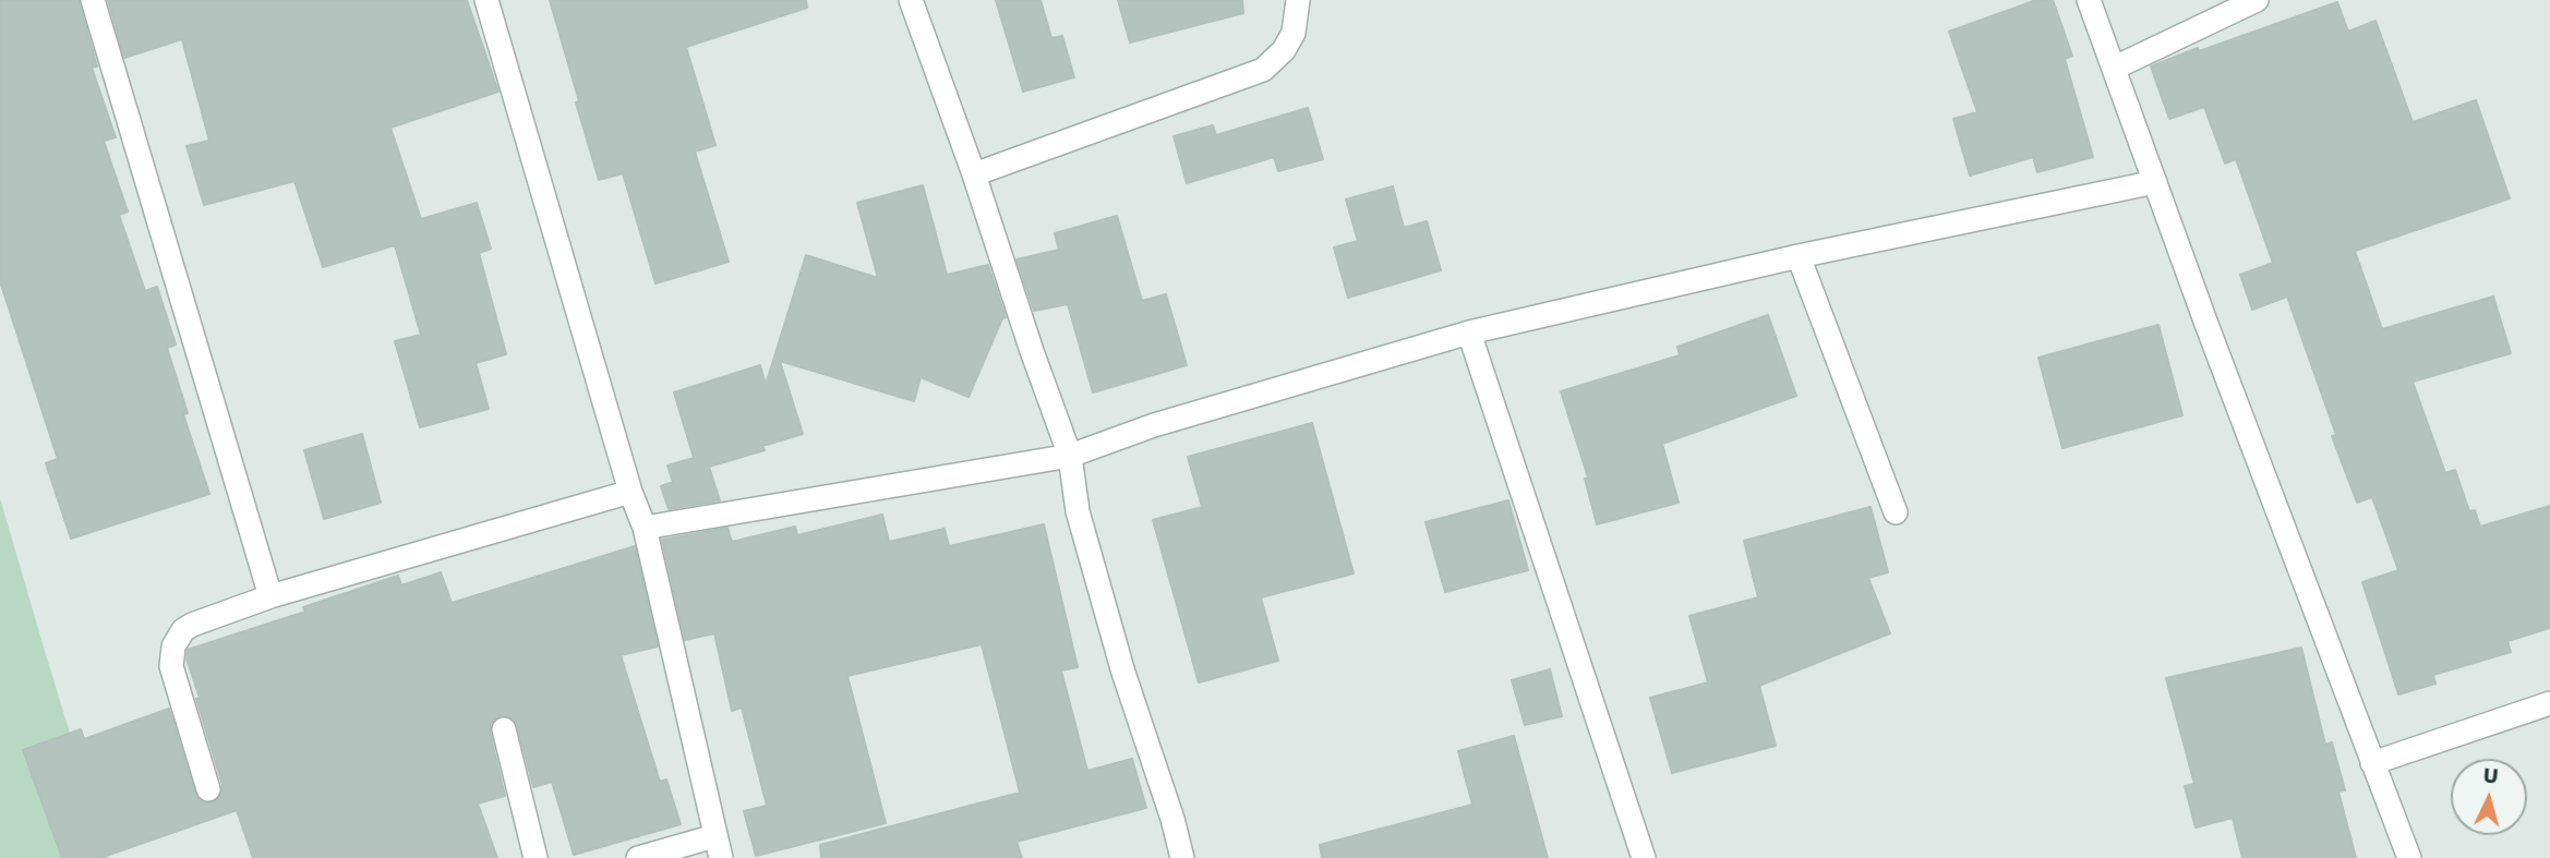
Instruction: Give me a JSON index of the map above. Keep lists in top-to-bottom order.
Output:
{
  "north": "top"
}
